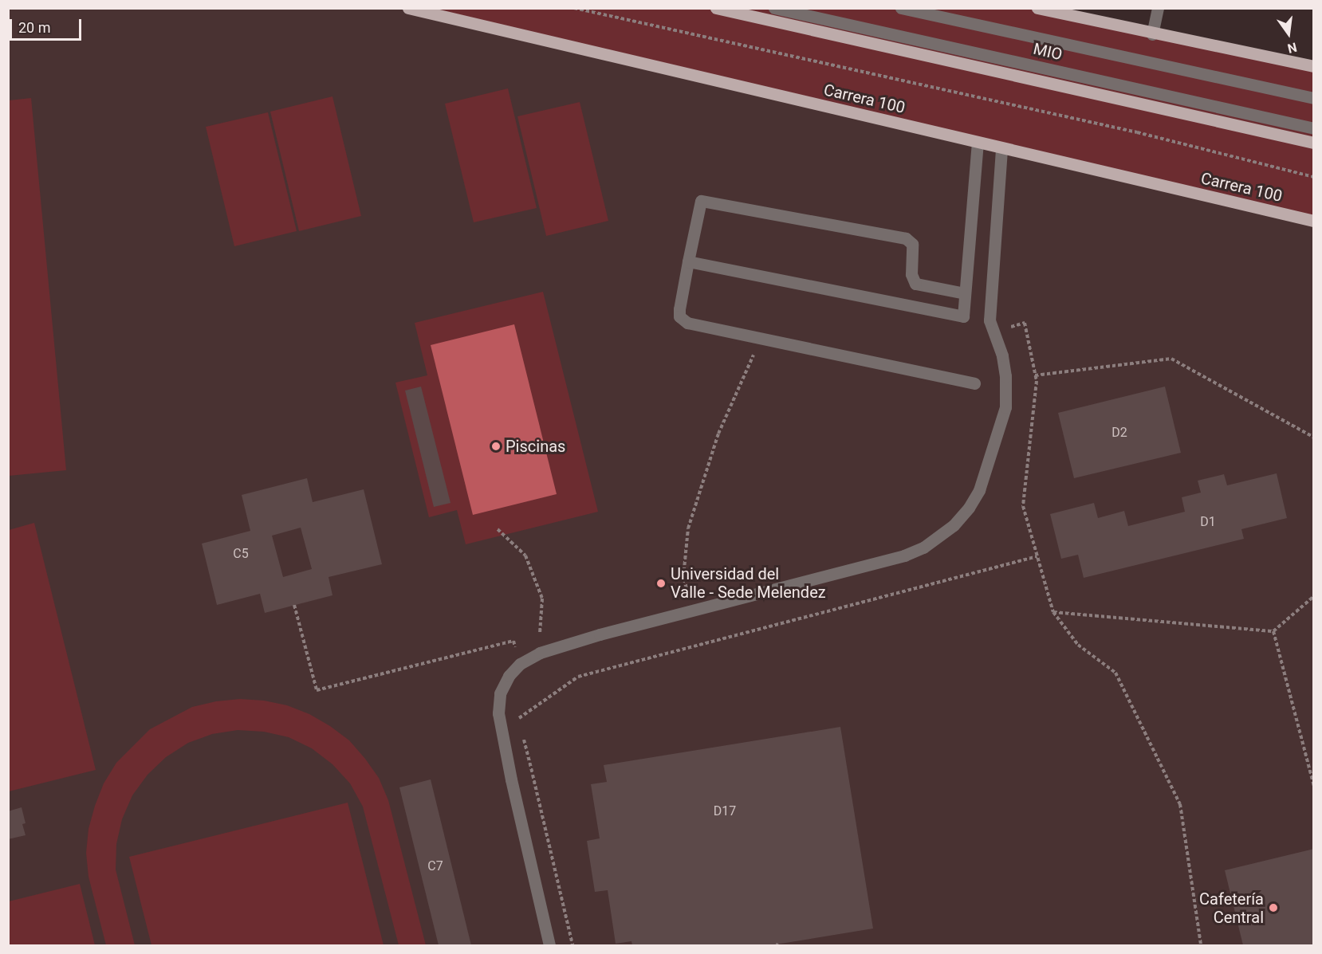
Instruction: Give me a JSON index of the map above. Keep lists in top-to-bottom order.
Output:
{
  "streets": {
    "main road": ["Carrera 100"],
    "street": ["MIO"]
  },
  "places": ["Piscinas", "Universidad del Valle - Sede Melendez", "Cafetería Central"],
  "house_numbers": [
    "D2",
    "D1",
    "C5",
    "D17",
    "C7"
  ],
  "scale_bar": "20 m",
  "north": "bottom"
}
